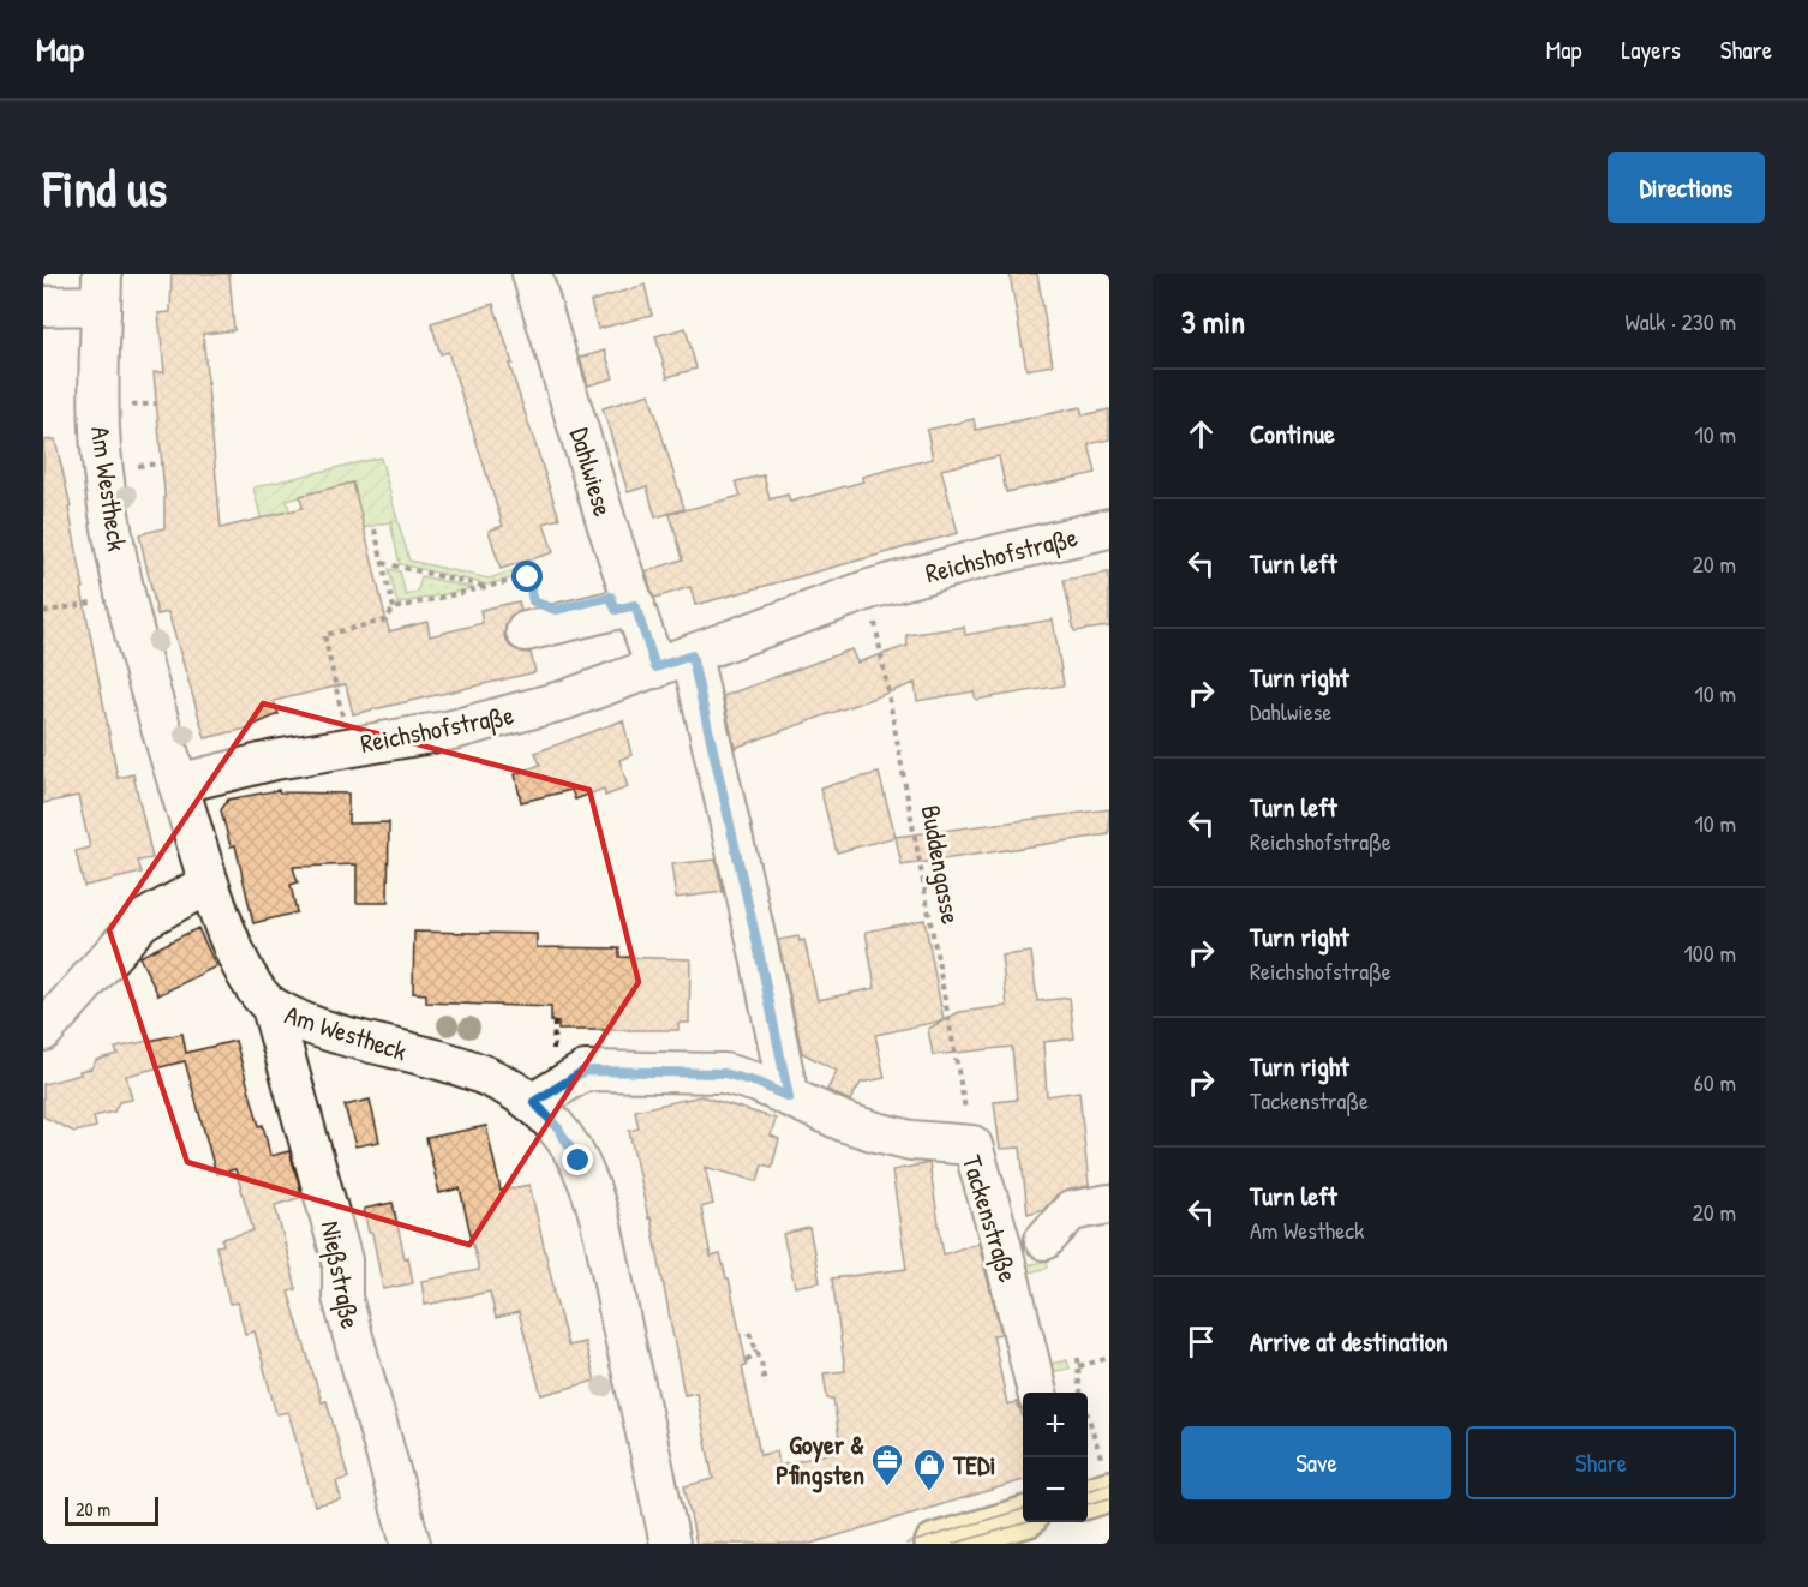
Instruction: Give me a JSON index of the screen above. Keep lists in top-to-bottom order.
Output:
{
  "streets": {
    "street": [
      "Dahlwiese",
      "Am Westheck",
      "Reichshofstraße",
      "Tackenstraße",
      "Nießstraße"
    ],
    "path": ["Buddengasse"]
  },
  "crossings": [
    ["Dahlwiese", "Reichshofstraße"],
    ["Am Westheck", "Reichshofstraße"],
    ["Am Westheck", "Tackenstraße"],
    ["Am Westheck", "Nießstraße"],
    ["Reichshofstraße", "Buddengasse"],
    ["Buddengasse", "Tackenstraße"]
  ],
  "places": {
    "office": ["Goyer & Pfingsten"],
    "shop": ["TEDi"]
  },
  "scale_bar": "20 m",
  "page": {
    "header": "Map",
    "nav": ["Map", "Layers", "Share"],
    "buttons": [
      "Directions",
      ["Save", "Share"]
    ],
    "title": "Find us",
    "heading": ["3 min", "Walk · 230 m"],
    "list": [
      ["Continue", "10 m"],
      ["Turn left", "20 m"],
      ["Turn right", "Dahlwiese", "10 m"],
      ["Turn left", "Reichshofstraße", "10 m"],
      ["Turn right", "Reichshofstraße", "100 m"],
      ["Turn right", "Tackenstraße", "60 m"],
      ["Turn left", "Am Westheck", "20 m"],
      "Arrive at destination"
    ],
    "map_buttons": ["+", "−"],
    "scale": "20 m"
  }
}
